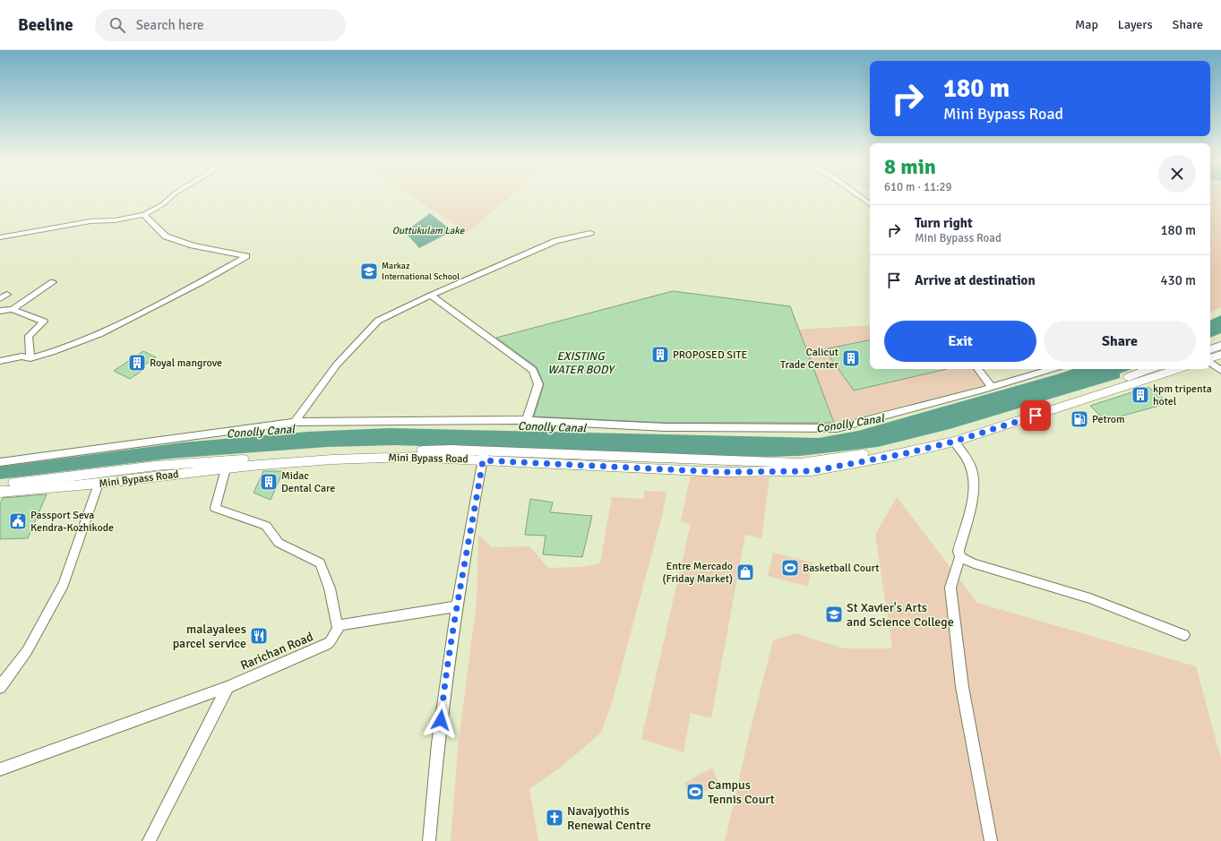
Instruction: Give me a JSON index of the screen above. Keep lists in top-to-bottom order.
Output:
{
  "streets": {
    "main road": ["Mini Bypass Road"],
    "street": ["Rarichan Road"]
  },
  "water": ["Outtukulam Lake", "EXISTING WATER BODY", "Conolly Canal"],
  "places": {
    "school or university": ["Markaz International School", "St Xavier's Arts and Science College"],
    "building": [
      "PROPOSED SITE",
      "Calicut Trade Center",
      "Royal mangrove",
      "kpm tripenta hotel",
      "Midac Dental Care"
    ],
    "fuel station": ["Petrom"],
    "public building": ["Passport Seva Kendra-Kozhikode"],
    "sports": ["Basketball Court", "Campus Tennis Court"],
    "shop": ["Entre Mercado (Friday Market)"],
    "restaurant": ["malayalees parcel service"],
    "church": ["Navajyothis Renewal Centre"]
  },
  "page": {
    "header": "Beeline",
    "search": "Search here",
    "nav": ["Map", "Layers", "Share"],
    "turn": ["180 m", "Mini Bypass Road"],
    "heading": ["8 min", "610 m · 11:29"],
    "list": [
      {
        "name": "Turn right",
        "note": "Mini Bypass Road",
        "value": "180 m"
      },
      {
        "name": "Arrive at destination",
        "value": "430 m"
      }
    ],
    "buttons": ["Exit", "Share"]
  }
}
